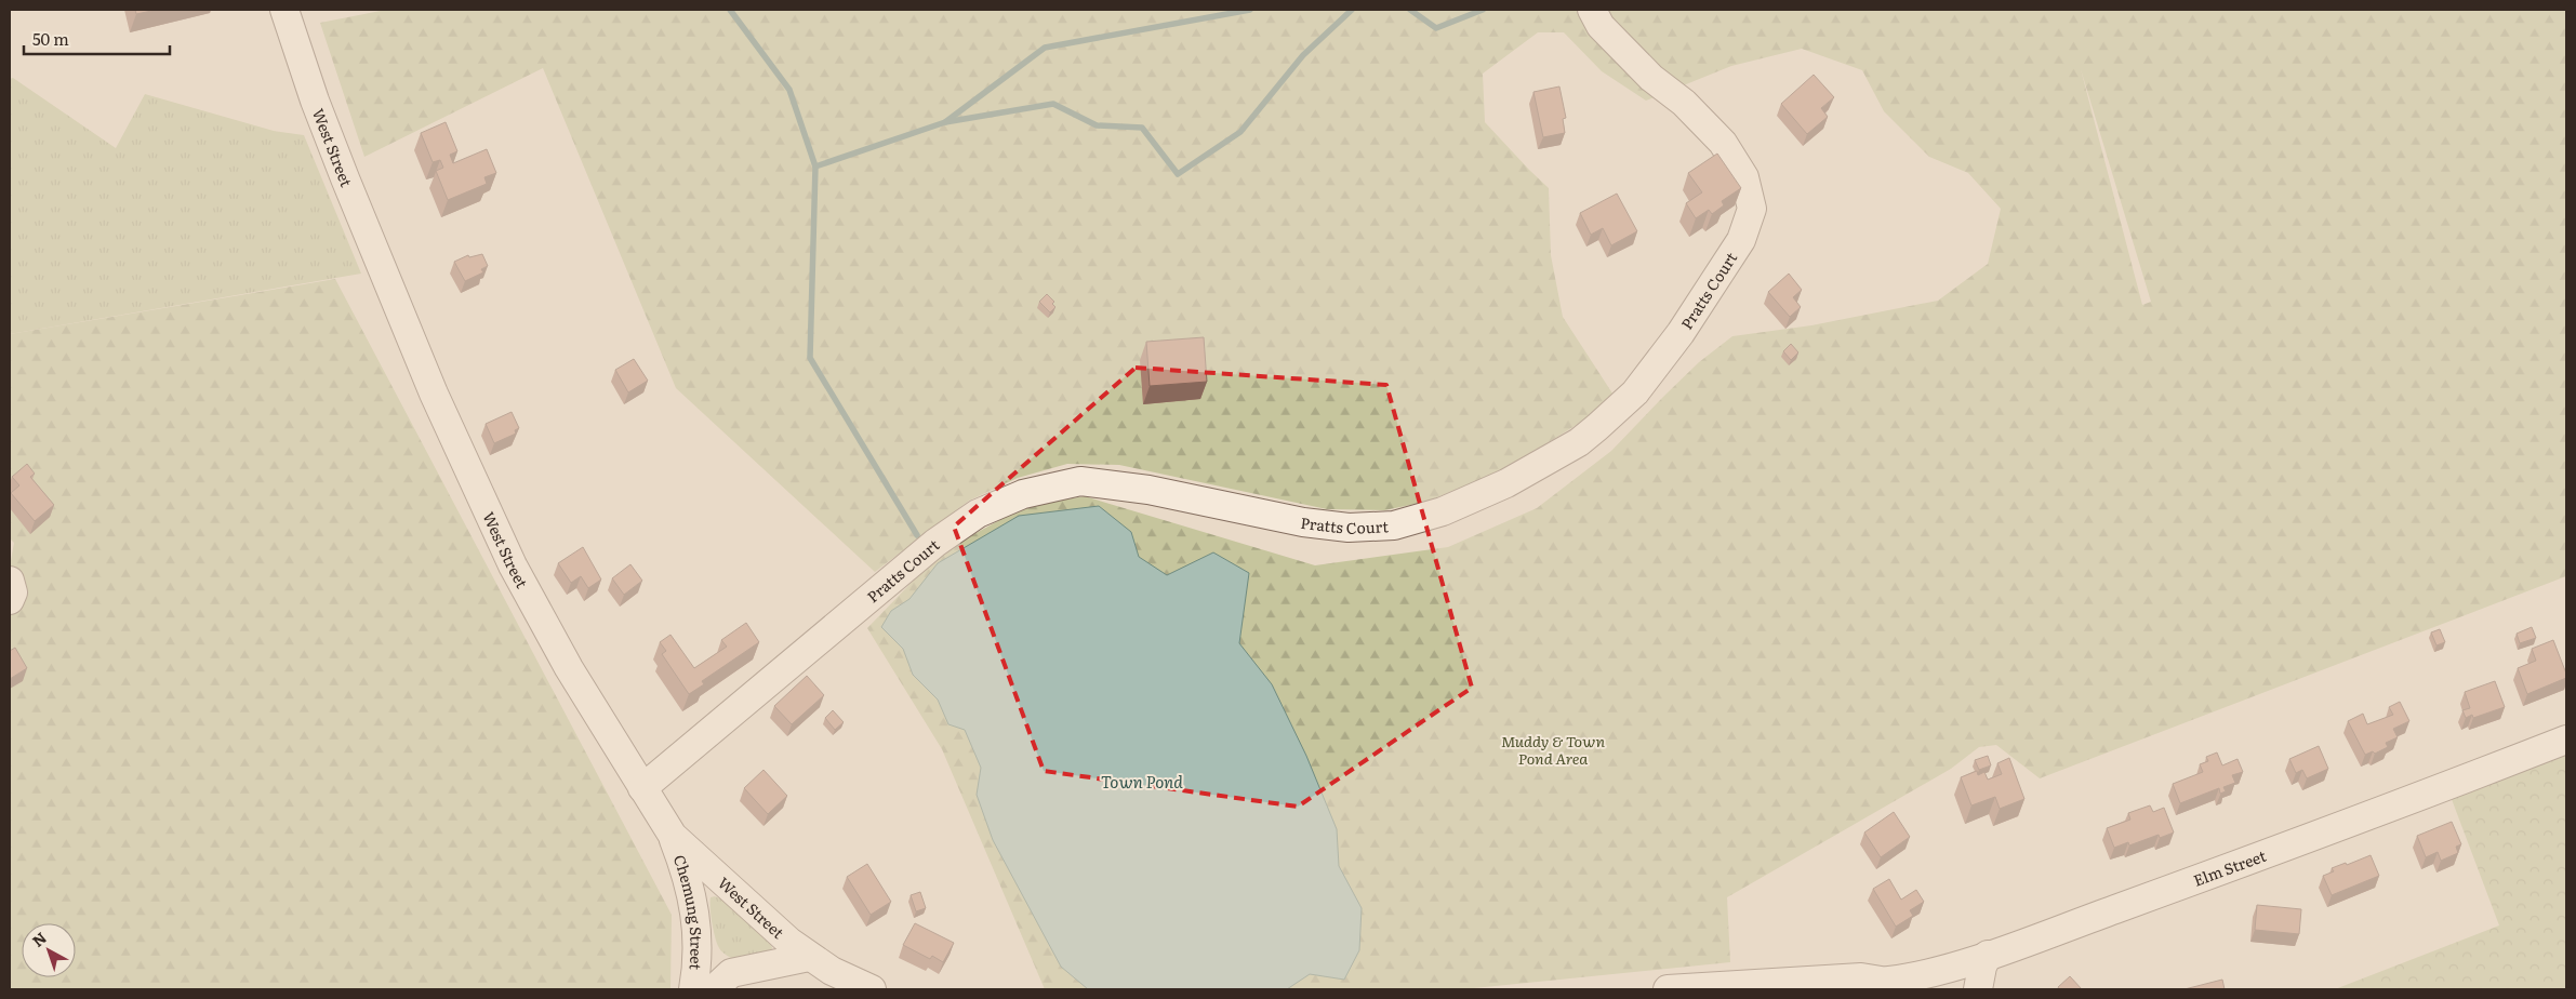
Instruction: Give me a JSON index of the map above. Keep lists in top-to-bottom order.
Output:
{
  "streets": {
    "street": [
      "West Street",
      "Pratts Court",
      "Elm Street",
      "Chemung Street"
    ]
  },
  "crossings": [
    ["West Street", "Pratts Court"],
    ["West Street", "Chemung Street"]
  ],
  "water": ["Town Pond"],
  "parks": ["Muddy & Town Pond Area"],
  "scale_bar": "50 m",
  "north": "top left"
}
